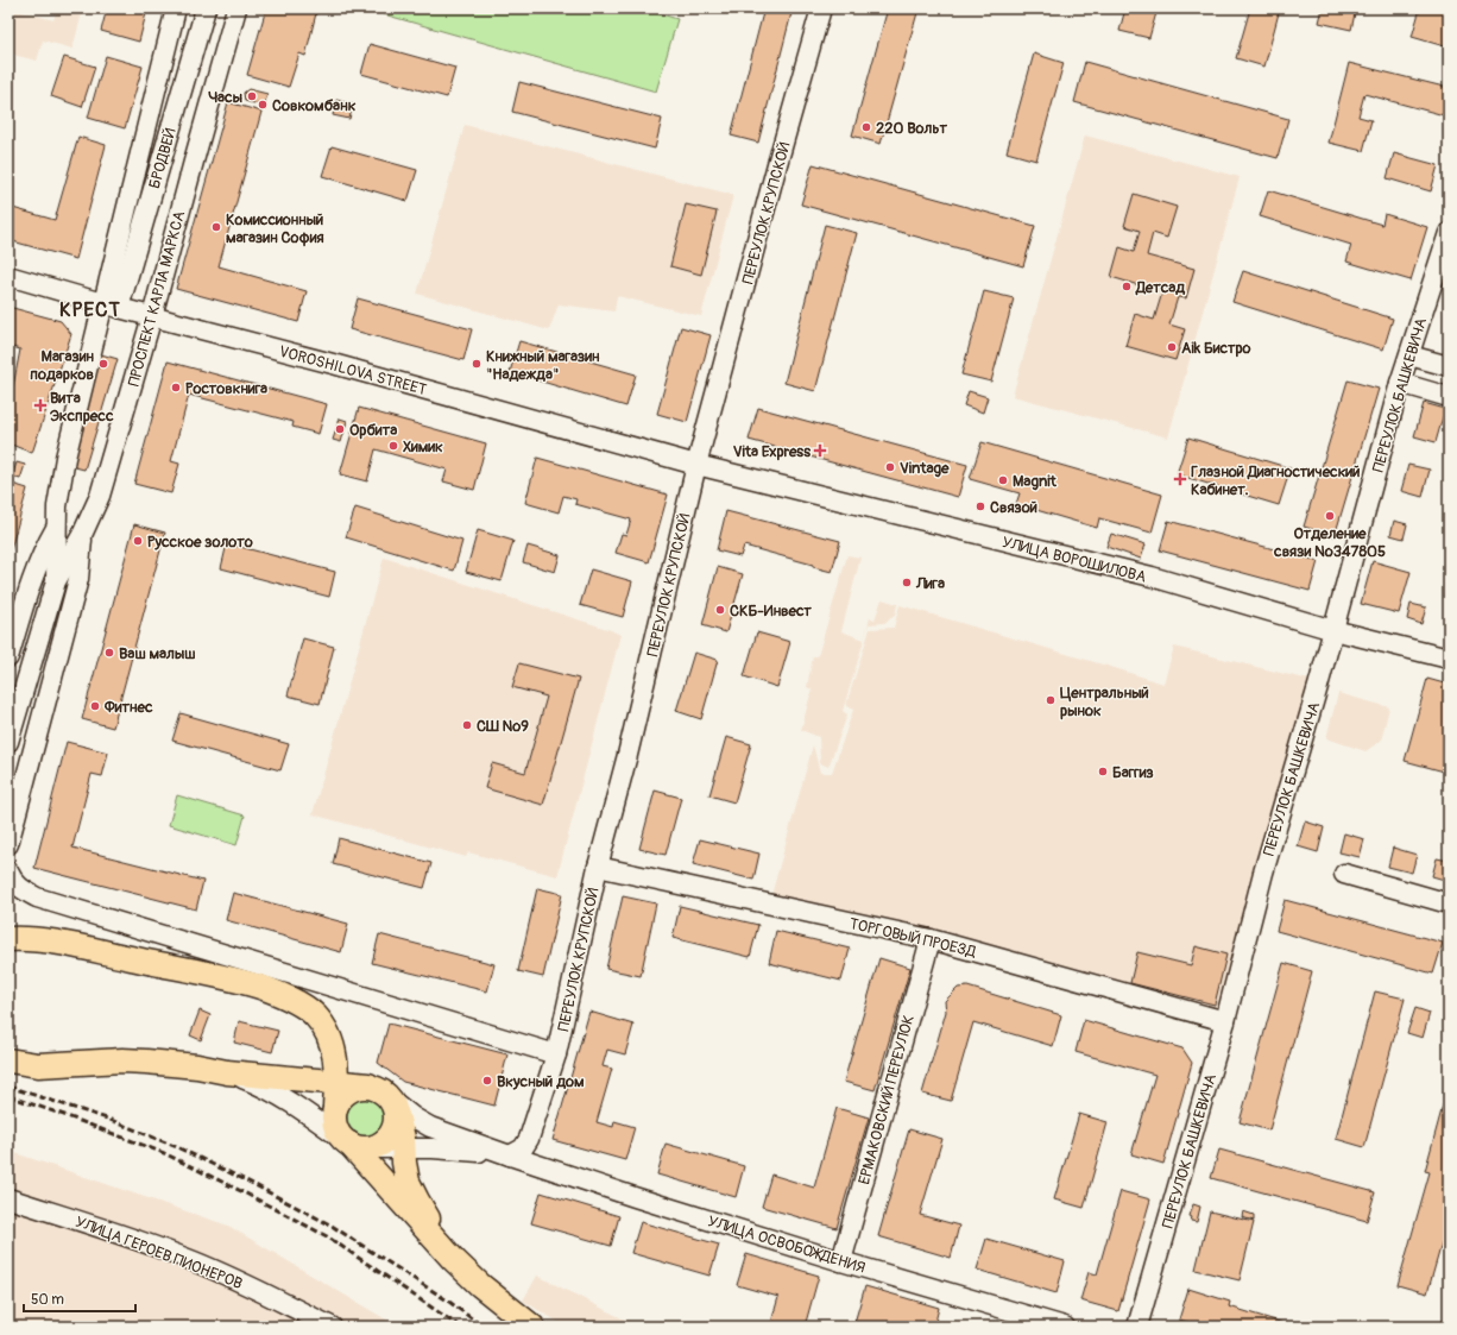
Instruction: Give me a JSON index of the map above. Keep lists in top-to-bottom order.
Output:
{
  "streets": {
    "street": [
      "БРОДВЕЙ",
      "ПЕРЕУЛОК КРУПСКОЙ",
      "ПРОСПЕКТ КАРЛА МАРКСА",
      "VOROSHILOVA STREET",
      "ПЕРЕУЛОК БАШКЕВИЧА",
      "УЛИЦА ВОРОШИЛОВА",
      "ТОРГОВЫЙ ПРОЕЗД",
      "ЕРМАКОВСКИЙ ПЕРЕУЛОК",
      "УЛИЦА ОСВОБОЖДЕНИЯ",
      "УЛИЦА ГЕРОЕВ ПИОНЕРОВ"
    ]
  },
  "crossings": [
    ["БРОДВЕЙ", "ПРОСПЕКТ КАРЛА МАРКСА"],
    ["БРОДВЕЙ", "VOROSHILOVA STREET"],
    ["ПЕРЕУЛОК КРУПСКОЙ", "VOROSHILOVA STREET"],
    ["ПЕРЕУЛОК КРУПСКОЙ", "УЛИЦА ВОРОШИЛОВА"],
    ["ПЕРЕУЛОК КРУПСКОЙ", "ТОРГОВЫЙ ПРОЕЗД"],
    ["ПЕРЕУЛОК КРУПСКОЙ", "УЛИЦА ОСВОБОЖДЕНИЯ"],
    ["ПРОСПЕКТ КАРЛА МАРКСА", "VOROSHILOVA STREET"],
    ["VOROSHILOVA STREET", "УЛИЦА ВОРОШИЛОВА"],
    ["ПЕРЕУЛОК БАШКЕВИЧА", "УЛИЦА ВОРОШИЛОВА"],
    ["ПЕРЕУЛОК БАШКЕВИЧА", "ТОРГОВЫЙ ПРОЕЗД"],
    ["ТОРГОВЫЙ ПРОЕЗД", "ЕРМАКОВСКИЙ ПЕРЕУЛОК"],
    ["ЕРМАКОВСКИЙ ПЕРЕУЛОК", "УЛИЦА ОСВОБОЖДЕНИЯ"]
  ],
  "districts": ["КРЕСТ"],
  "places": {
    "other": [
      "Часы",
      "Совкомбанк",
      "220 Вольт",
      "Комиссионный магазин София",
      "Детсад",
      "Aik Бистро",
      "Магазин подарков",
      "Книжный магазин \"Надежда\"",
      "Ростовкнига",
      "Орбита",
      "Химик",
      "Vintage",
      "Magnit",
      "Связой",
      "Отделение связи №347805",
      "Русское золото",
      "Лига",
      "СКБ-Инвест",
      "Ваш малыш",
      "Центральный рынок",
      "Фитнес",
      "СШ №9",
      "Баггиз",
      "Вкусный дом"
    ],
    "health": ["Вита Экспресс", "Vita Express", "Глазной Диагностический Кабинет."]
  },
  "scale_bar": "50 m"
}
